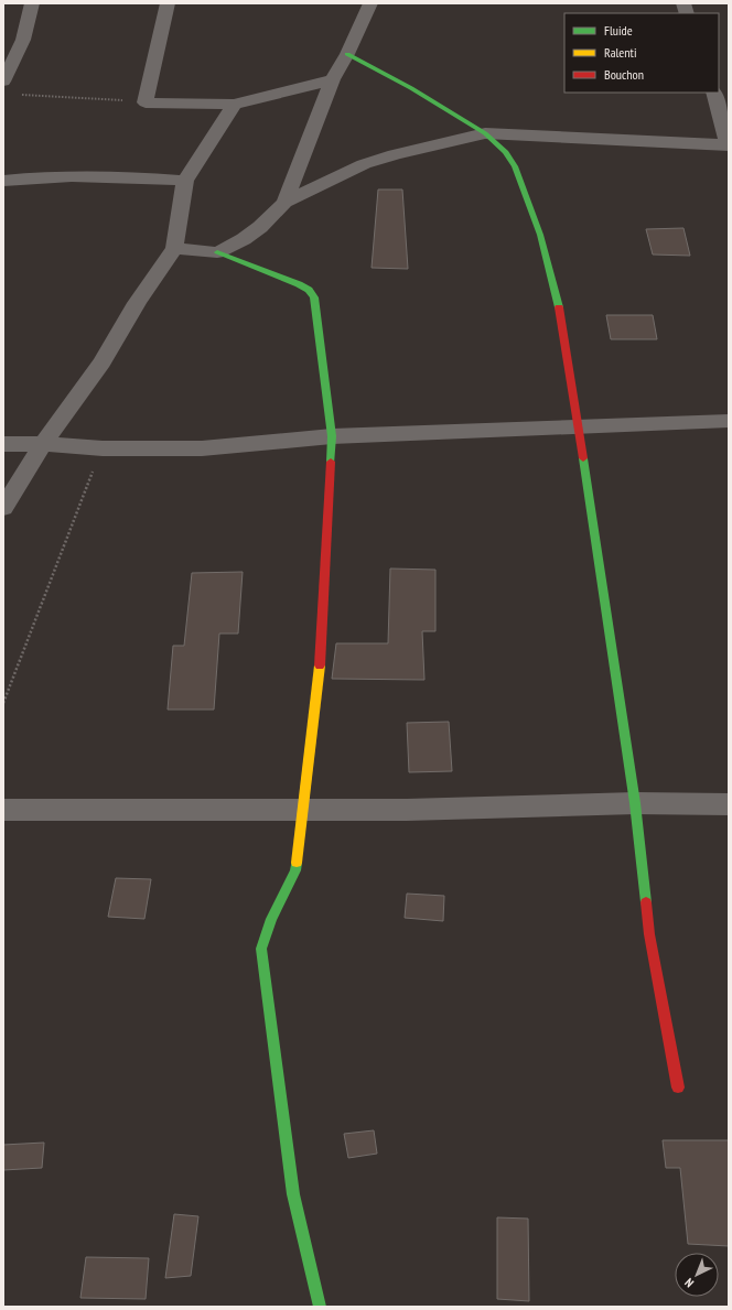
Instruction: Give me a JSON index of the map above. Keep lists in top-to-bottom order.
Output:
{
  "legend": ["Fluide", "Ralenti", "Bouchon"],
  "north": "bottom left"
}
